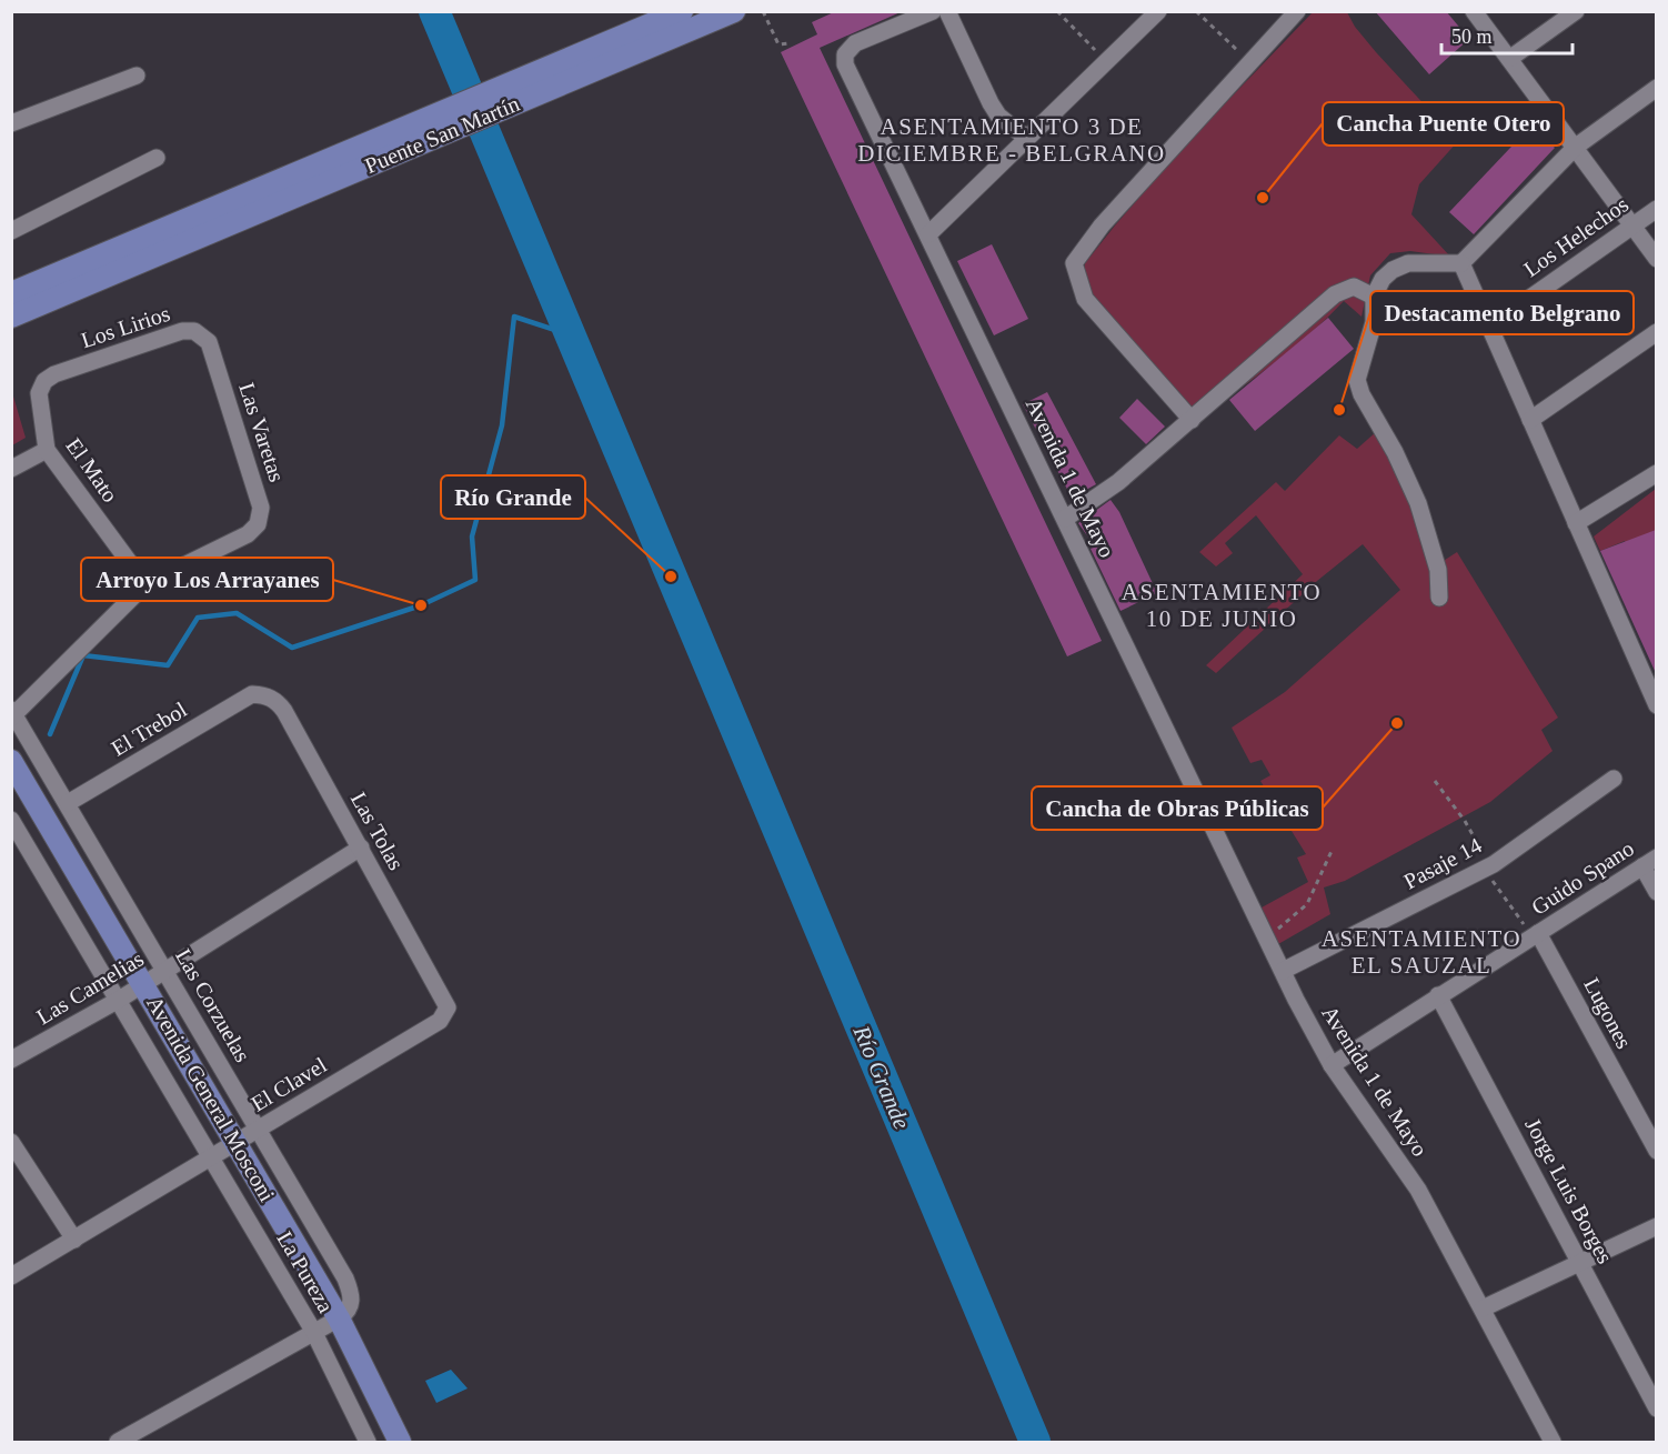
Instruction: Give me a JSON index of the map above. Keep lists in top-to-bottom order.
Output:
{
  "streets": {
    "main road": ["Puente San Martín", "Avenida General Mosconi"],
    "street": [
      "Los Helechos",
      "Los Lirios",
      "Las Varetas",
      "El Mato",
      "Avenida 1 de Mayo",
      "El Trebol",
      "Las Tolas",
      "Pasaje 14",
      "Guido Spano",
      "Las Camelias",
      "Las Corzuelas",
      "Lugones",
      "El Clavel",
      "Jorge Luis Borges",
      "La Pureza"
    ]
  },
  "crossings": [
    ["Los Lirios", "Las Varetas"],
    ["Los Lirios", "El Mato"],
    ["Las Varetas", "Las Corzuelas"],
    ["El Mato", "Las Corzuelas"],
    ["Avenida 1 de Mayo", "Pasaje 14"],
    ["Avenida 1 de Mayo", "Guido Spano"],
    ["El Trebol", "Las Tolas"],
    ["El Trebol", "Las Corzuelas"],
    ["Las Tolas", "Las Camelias"],
    ["Las Tolas", "El Clavel"],
    ["Guido Spano", "Lugones"],
    ["Guido Spano", "Jorge Luis Borges"],
    ["Las Camelias", "Las Corzuelas"],
    ["Las Camelias", "Avenida General Mosconi"],
    ["Las Camelias", "La Pureza"],
    ["Las Corzuelas", "El Clavel"],
    ["Las Corzuelas", "Avenida General Mosconi"],
    ["El Clavel", "Avenida General Mosconi"],
    ["El Clavel", "La Pureza"]
  ],
  "districts": ["ASENTAMIENTO 3 DE DICIEMBRE - BELGRANO", "ASENTAMIENTO 10 DE JUNIO", "ASENTAMIENTO EL SAUZAL"],
  "water": ["Río Grande"],
  "places": [
    "Cancha Puente Otero",
    "Destacamento Belgrano",
    "Río Grande",
    "Arroyo Los Arrayanes",
    "Cancha de Obras Públicas"
  ],
  "scale_bar": "50 m"
}
